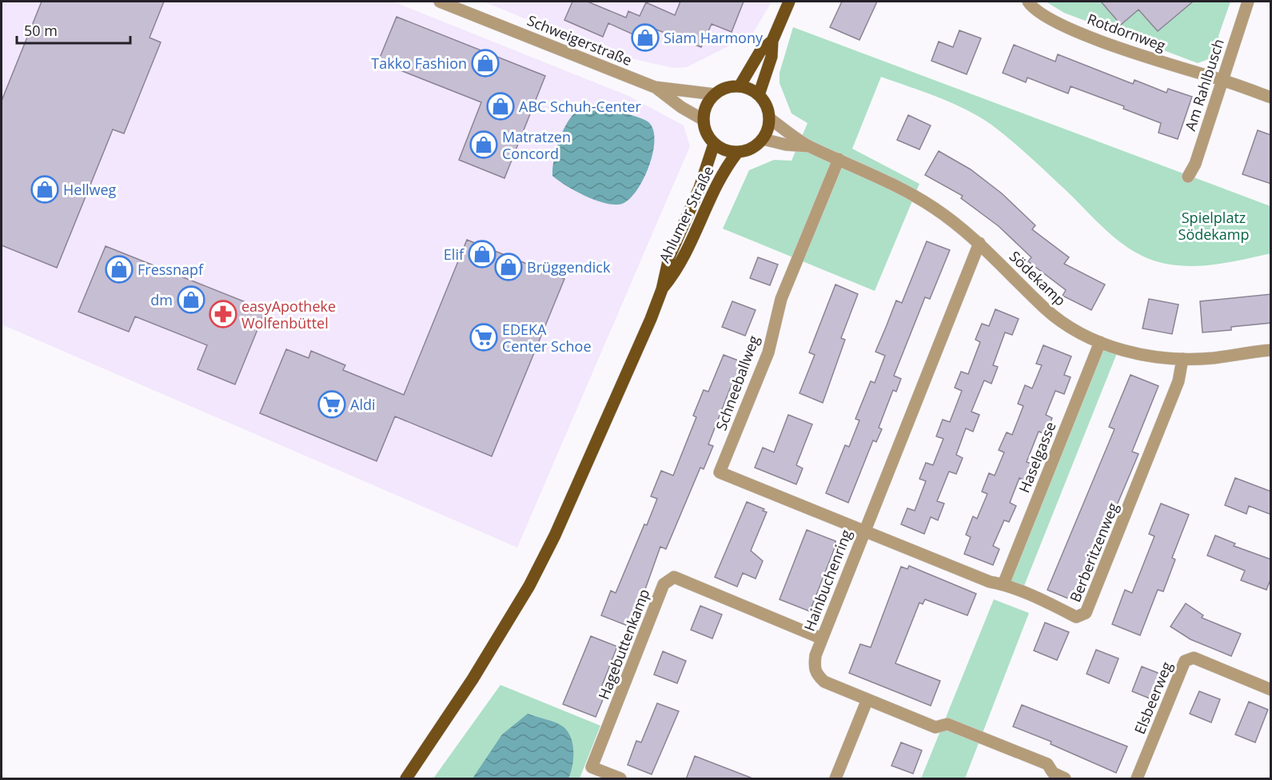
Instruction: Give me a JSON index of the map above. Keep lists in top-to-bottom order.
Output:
{
  "streets": {
    "main road": ["Ahlumer Straße"],
    "street": [
      "Rotdornweg",
      "Schweigerstraße",
      "Am Rahlbusch",
      "Södekamp",
      "Schneeballweg",
      "Haselgasse",
      "Berberitzenweg",
      "Hainbuchenring",
      "Hagebuttenkamp",
      "Elsbeerweg"
    ]
  },
  "crossings": [
    ["Rotdornweg", "Am Rahlbusch"],
    ["Schweigerstraße", "Ahlumer Straße"],
    ["Schweigerstraße", "Södekamp"],
    ["Ahlumer Straße", "Södekamp"],
    ["Södekamp", "Schneeballweg"],
    ["Södekamp", "Haselgasse"],
    ["Södekamp", "Berberitzenweg"],
    ["Södekamp", "Hainbuchenring"],
    ["Schneeballweg", "Berberitzenweg"],
    ["Schneeballweg", "Hainbuchenring"],
    ["Haselgasse", "Berberitzenweg"],
    ["Berberitzenweg", "Hainbuchenring"],
    ["Hainbuchenring", "Hagebuttenkamp"]
  ],
  "parks": ["Spielplatz Södekamp"],
  "places": {
    "shop": [
      "Siam Harmony",
      "Takko Fashion",
      "ABC Schuh-Center",
      "Matratzen Concord",
      "Hellweg",
      "Elif",
      "Brüggendick",
      "Fressnapf",
      "dm"
    ],
    "pharmacy": ["easyApotheke Wolfenbüttel"],
    "supermarket": ["EDEKA Center Schoe", "Aldi"]
  },
  "scale_bar": "50 m"
}
